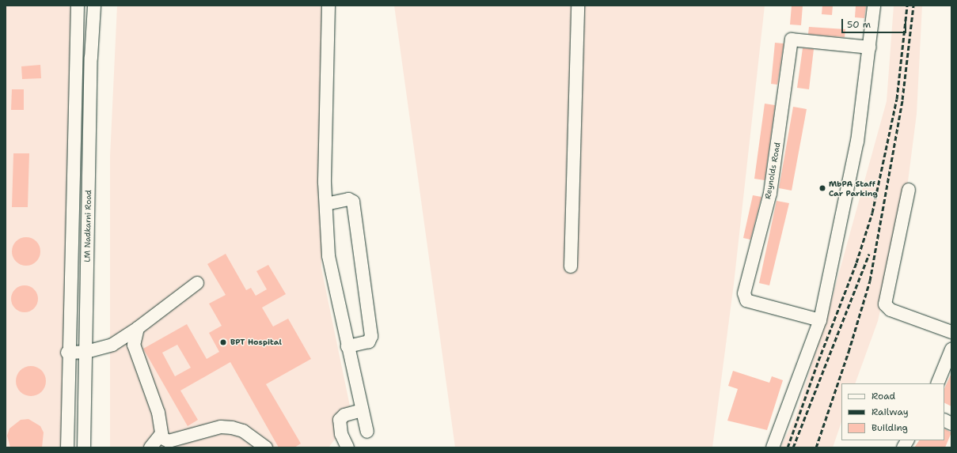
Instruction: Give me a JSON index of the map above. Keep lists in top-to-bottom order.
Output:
{
  "streets": {
    "street": ["Reynolds Road", "LM Nadkarni Road"]
  },
  "places": ["MbPA Staff Car Parking", "BPT Hospital"],
  "legend": ["Road", "Railway", "Building"],
  "scale_bar": "50 m"
}
